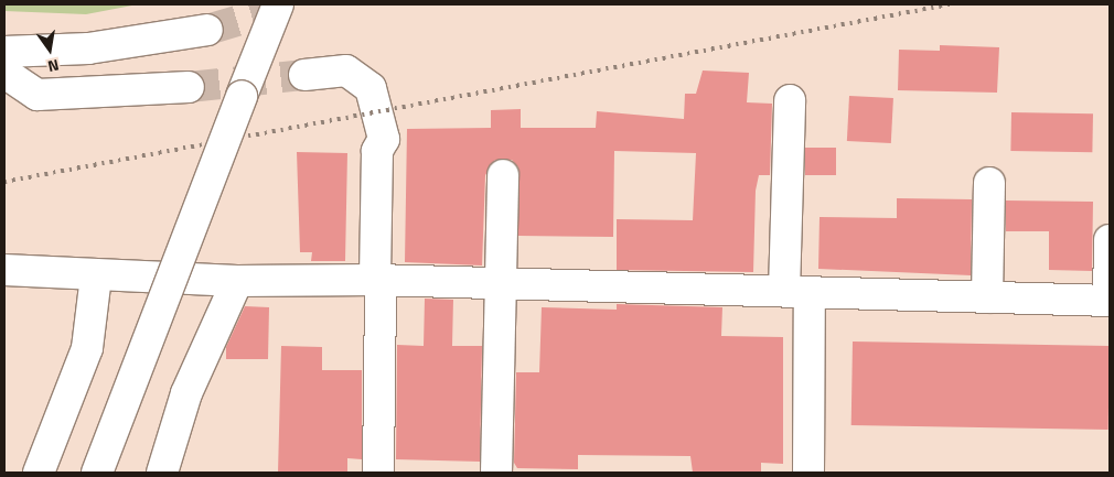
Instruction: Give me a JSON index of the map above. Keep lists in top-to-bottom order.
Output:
{
  "north": "bottom"
}
